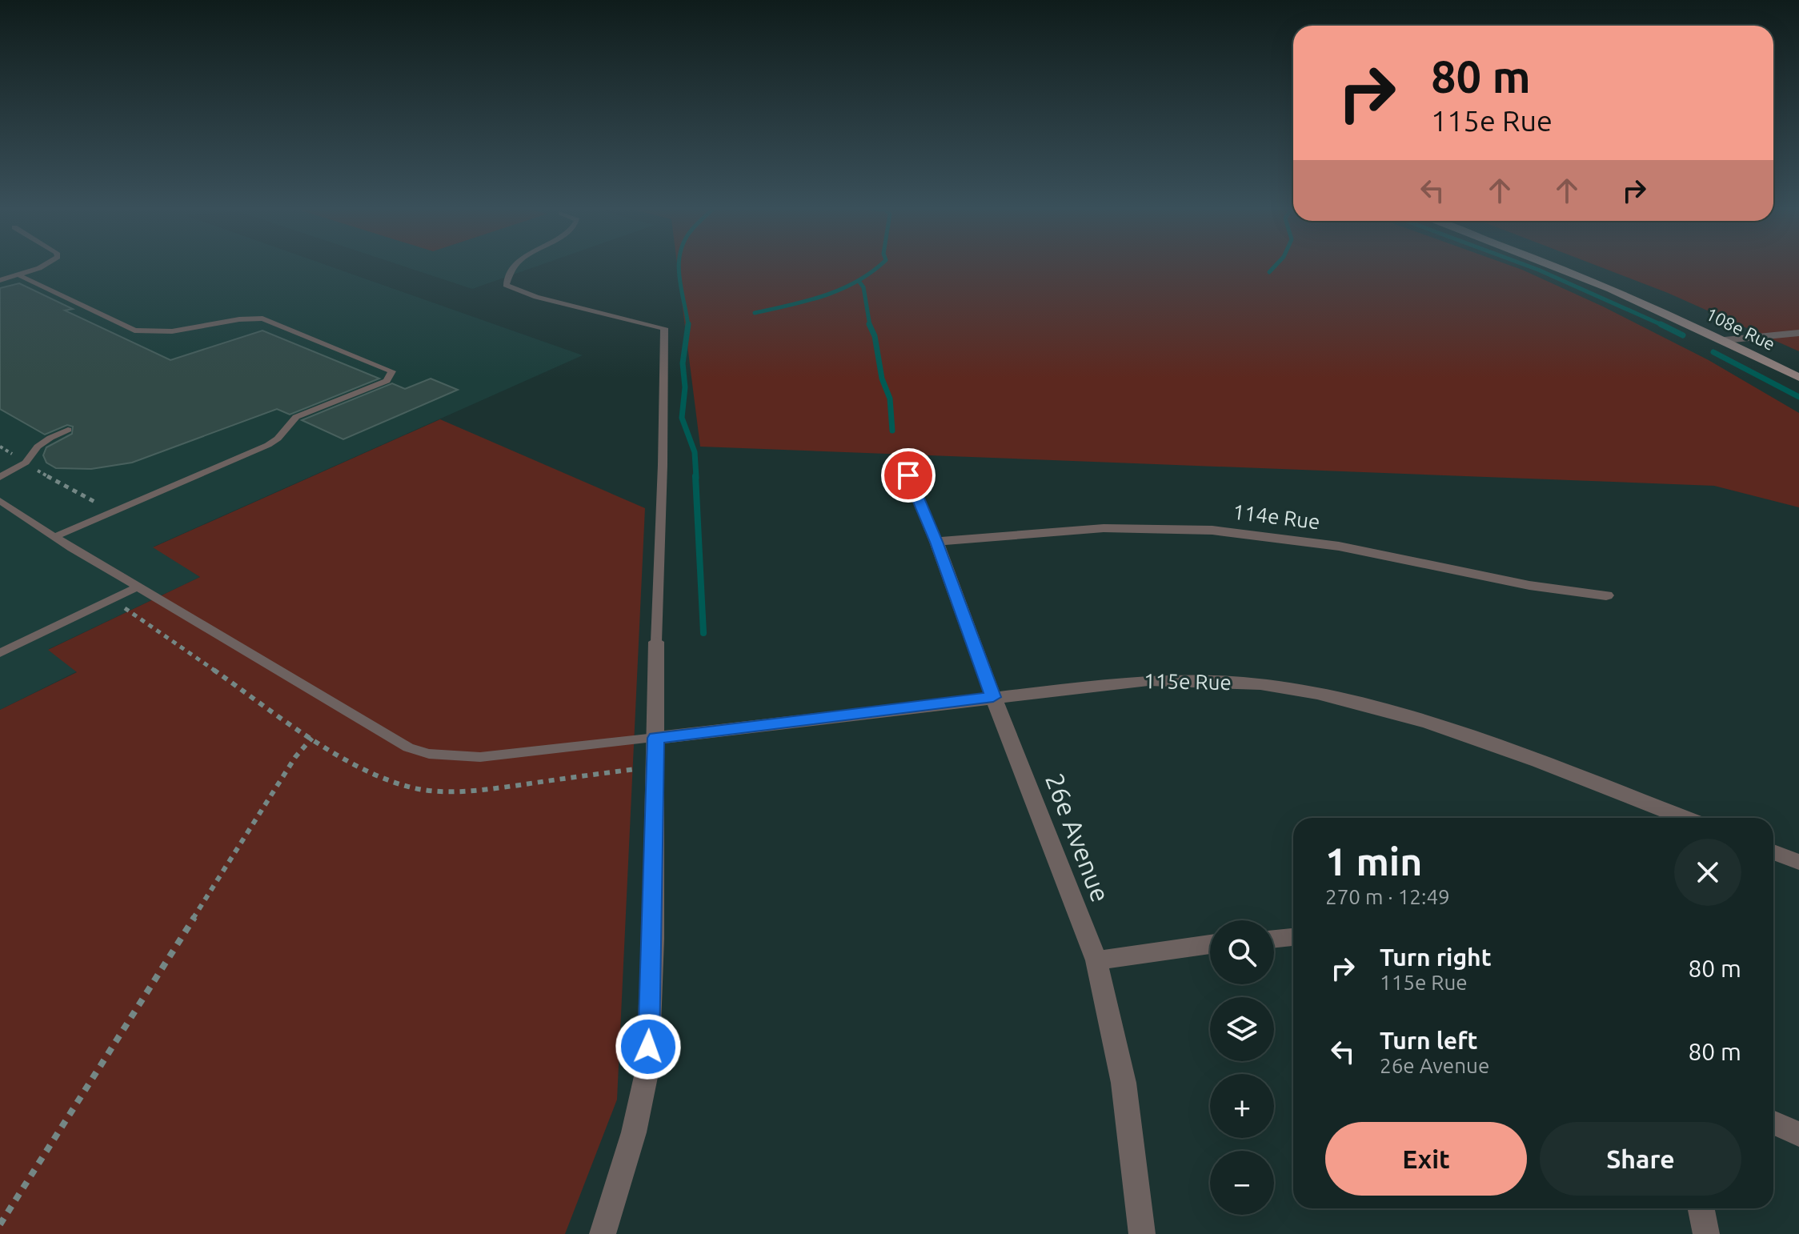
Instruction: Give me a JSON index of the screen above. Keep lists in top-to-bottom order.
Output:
{
  "streets": {
    "main road": ["108e Rue"],
    "street": ["114e Rue", "115e Rue", "26e Avenue"]
  },
  "crossings": [
    ["114e Rue", "26e Avenue"],
    ["115e Rue", "26e Avenue"]
  ],
  "page": {
    "turn": ["80 m", "115e Rue"],
    "heading": ["1 min", "270 m · 12:49"],
    "map_buttons": ["+", "−"],
    "list": [
      {
        "name": "Turn right",
        "note": "115e Rue",
        "value": "80 m"
      },
      {
        "name": "Turn left",
        "note": "26e Avenue",
        "value": "80 m"
      }
    ],
    "buttons": ["Exit", "Share"]
  }
}
